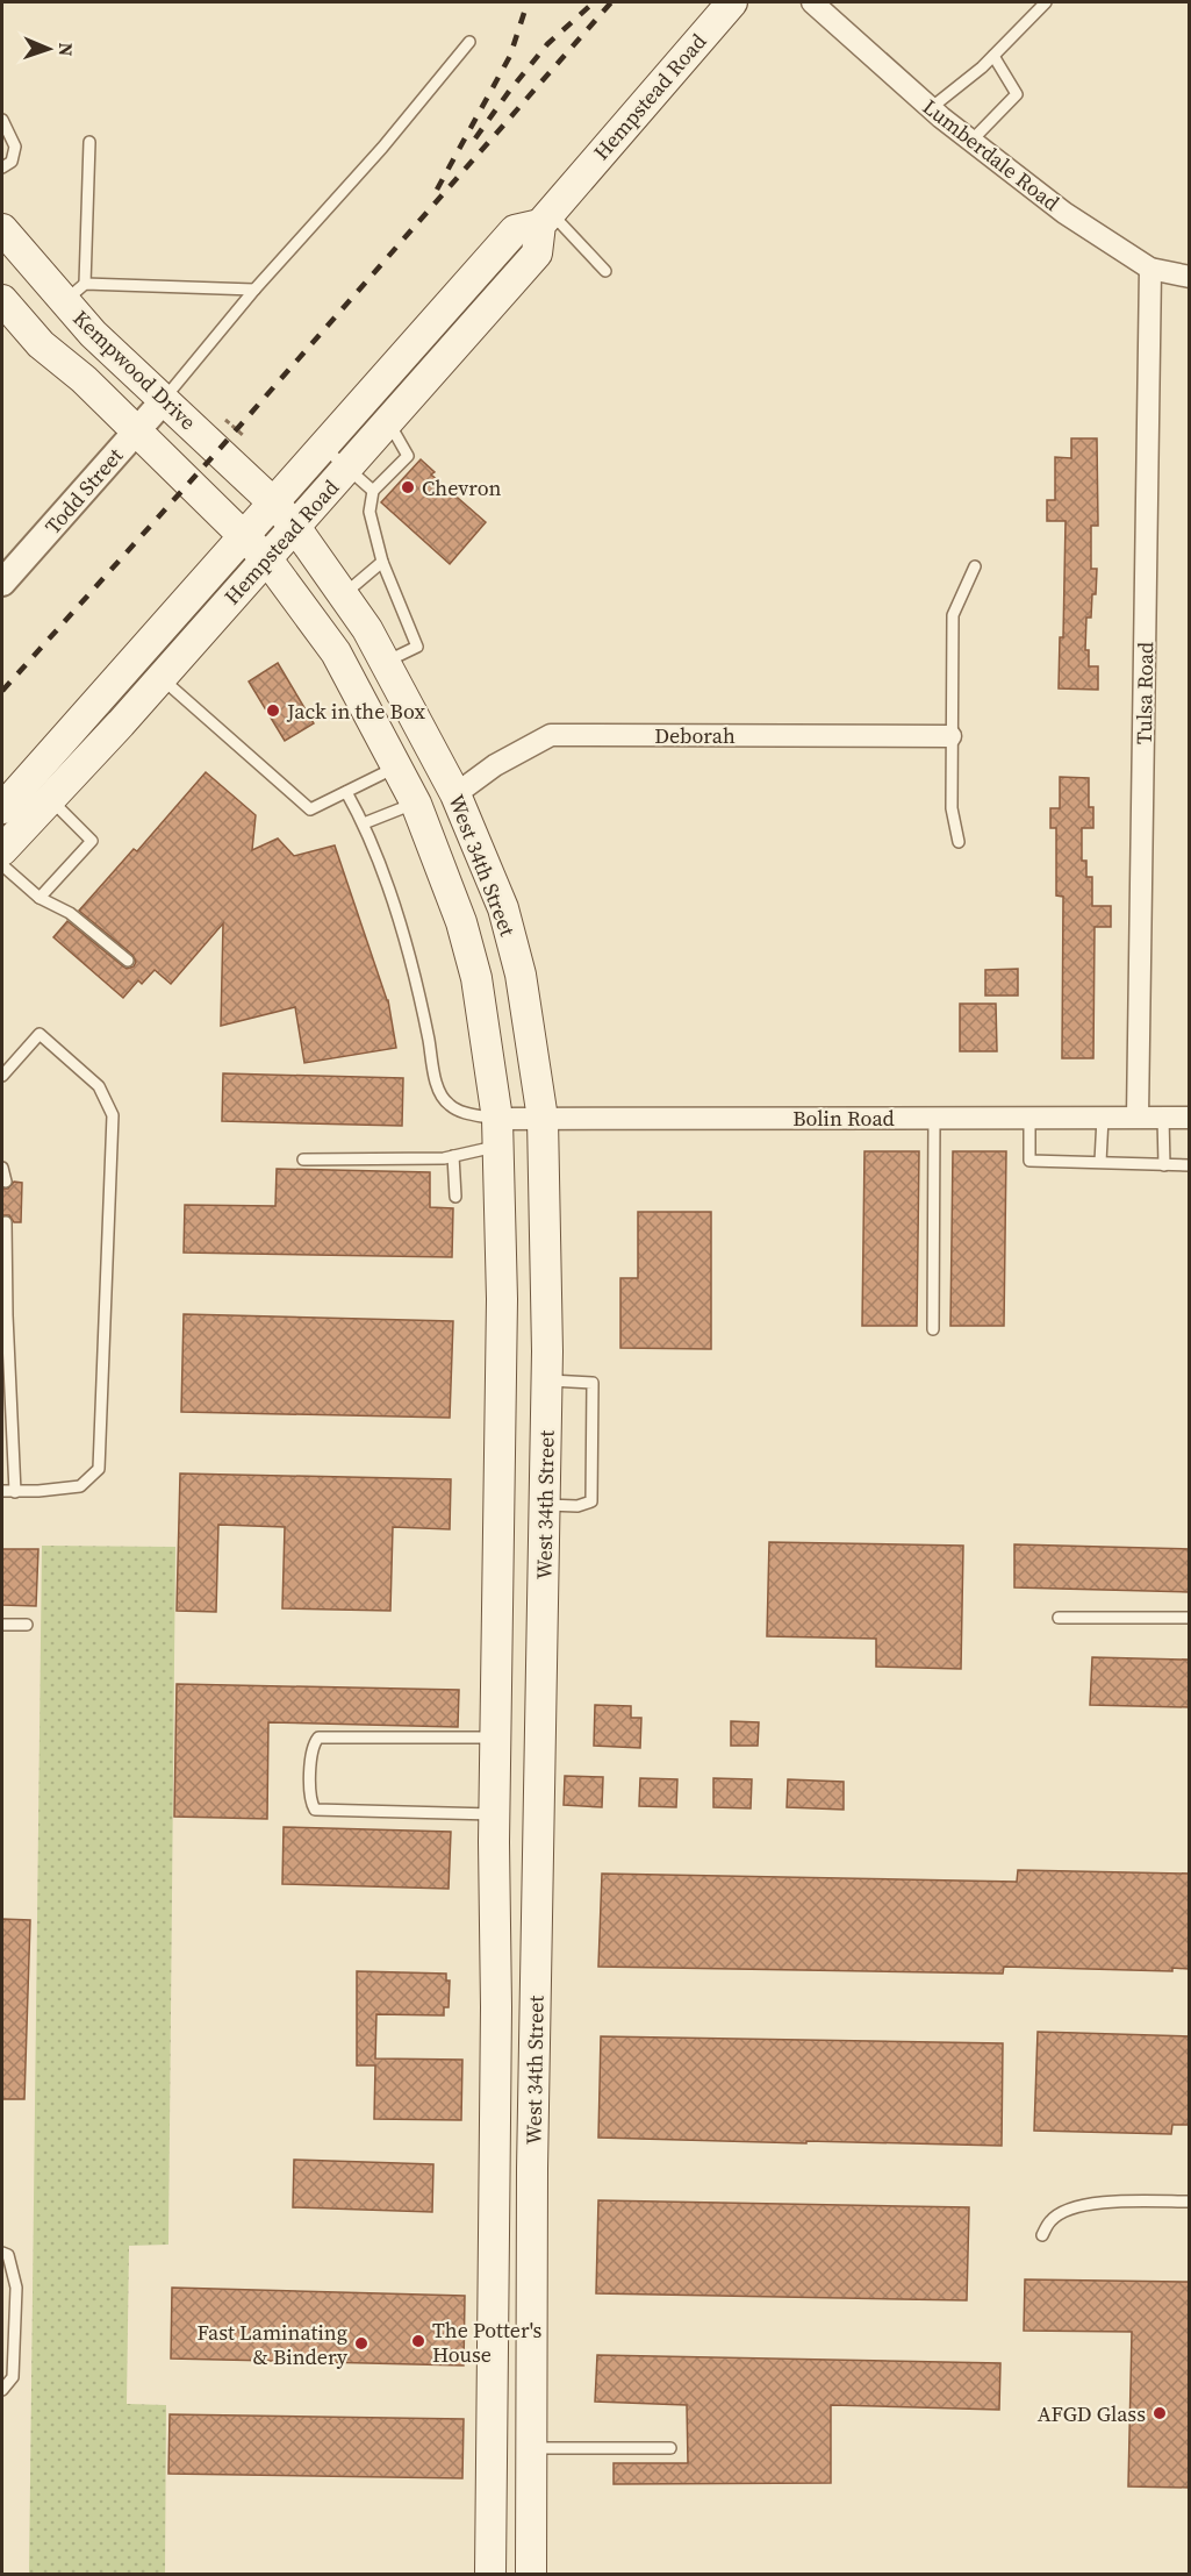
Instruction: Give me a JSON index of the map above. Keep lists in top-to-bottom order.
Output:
{
  "streets": {
    "main road": ["Hempstead Road", "Kempwood Drive", "West 34th Street"],
    "street": [
      "Lumberdale Road",
      "Todd Street",
      "Tulsa Road",
      "Deborah",
      "Bolin Road"
    ]
  },
  "crossings": [
    ["Hempstead Road", "Kempwood Drive"],
    ["Hempstead Road", "West 34th Street"],
    ["Lumberdale Road", "Tulsa Road"],
    ["Kempwood Drive", "Todd Street"],
    ["Kempwood Drive", "West 34th Street"],
    ["Tulsa Road", "Bolin Road"],
    ["Deborah", "West 34th Street"],
    ["West 34th Street", "Bolin Road"]
  ],
  "places": [
    "Chevron",
    "Jack in the Box",
    "The Potter's House",
    "Fast Laminating & Bindery",
    "AFGD Glass"
  ],
  "north": "right"
}
